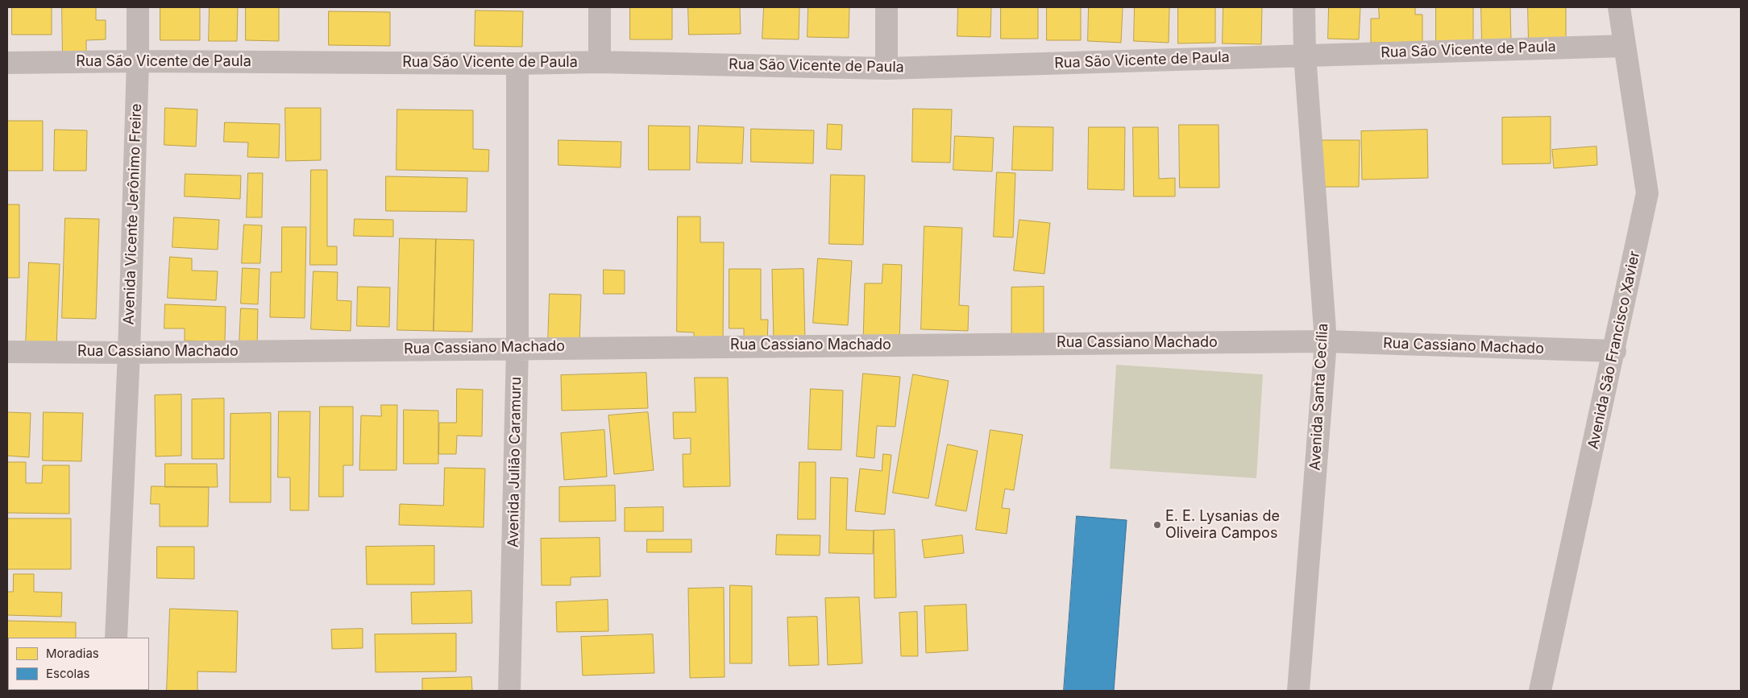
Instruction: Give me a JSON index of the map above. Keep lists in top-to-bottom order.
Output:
{
  "streets": {
    "street": [
      "Rua São Vicente de Paula",
      "Avenida Vicente Jerônimo Freire",
      "Rua Cassiano Machado",
      "Avenida São Francisco Xavier",
      "Avenida Santa Cecília",
      "Avenida Julião Caramuru"
    ]
  },
  "crossings": [
    ["Rua São Vicente de Paula", "Avenida Vicente Jerônimo Freire"],
    ["Rua São Vicente de Paula", "Avenida São Francisco Xavier"],
    ["Rua São Vicente de Paula", "Avenida Santa Cecília"],
    ["Rua São Vicente de Paula", "Avenida Julião Caramuru"],
    ["Avenida Vicente Jerônimo Freire", "Rua Cassiano Machado"],
    ["Rua Cassiano Machado", "Avenida São Francisco Xavier"],
    ["Rua Cassiano Machado", "Avenida Santa Cecília"],
    ["Rua Cassiano Machado", "Avenida Julião Caramuru"]
  ],
  "places": ["E. E. Lysanias de Oliveira Campos"],
  "legend": ["Moradias", "Escolas"]
}
